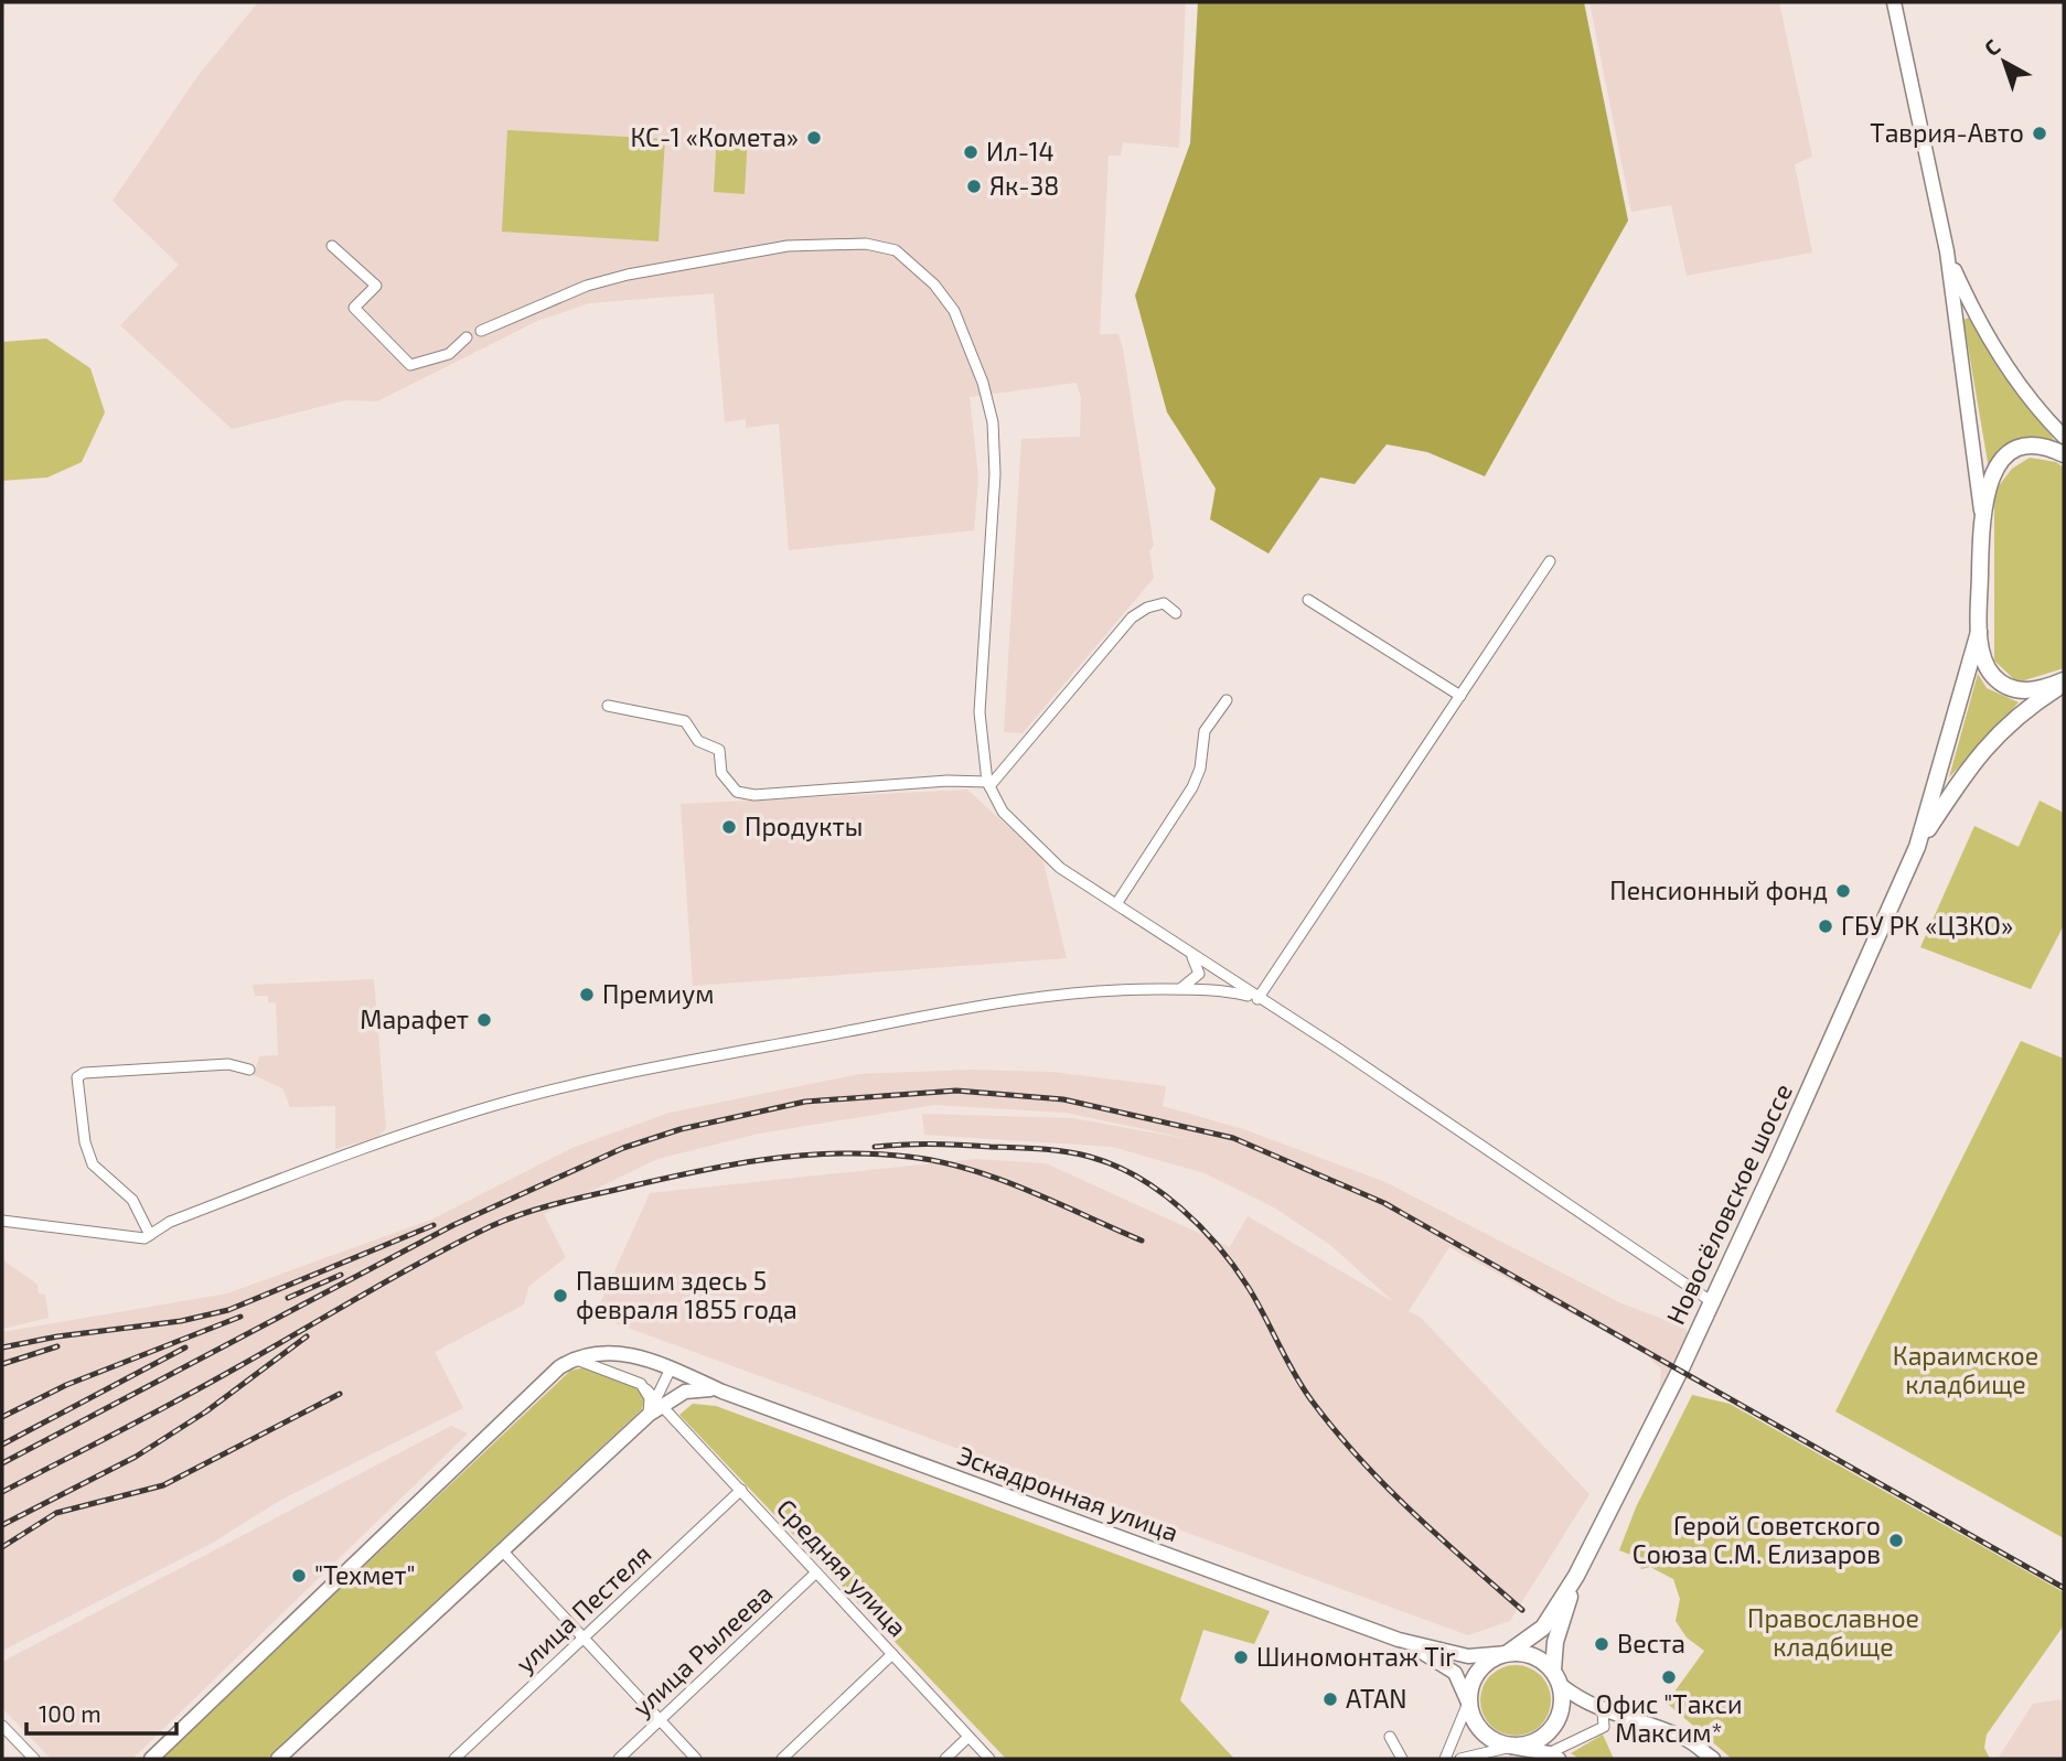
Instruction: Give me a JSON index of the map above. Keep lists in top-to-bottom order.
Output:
{
  "streets": {
    "main road": ["Новосёловское шоссе", "Эскадронная улица"],
    "street": ["Средняя улица", "улица Пестеля", "улица Рылеева"]
  },
  "crossings": [
    ["Эскадронная улица", "Средняя улица"],
    ["Средняя улица", "улица Пестеля"],
    ["Средняя улица", "улица Рылеева"]
  ],
  "parks": ["Караимское кладбище", "Православное кладбище"],
  "places": [
    "Таврия-Авто",
    "КС-1 «Комета»",
    "Ил-14",
    "Як-38",
    "Продукты",
    "Пенсионный фонд",
    "ГБУ РК «ЦЗКО»",
    "Премиум",
    "Марафет",
    "Павшим здесь 5 февраля 1855 года",
    "Герой Советского Союза С.М. Елизаров",
    "\"Техмет\"",
    "Веста",
    "Шиномонтаж Tir",
    "Офис \"Такси Максим*",
    "ATAN"
  ],
  "scale_bar": "100 m",
  "north": "top left"
}
